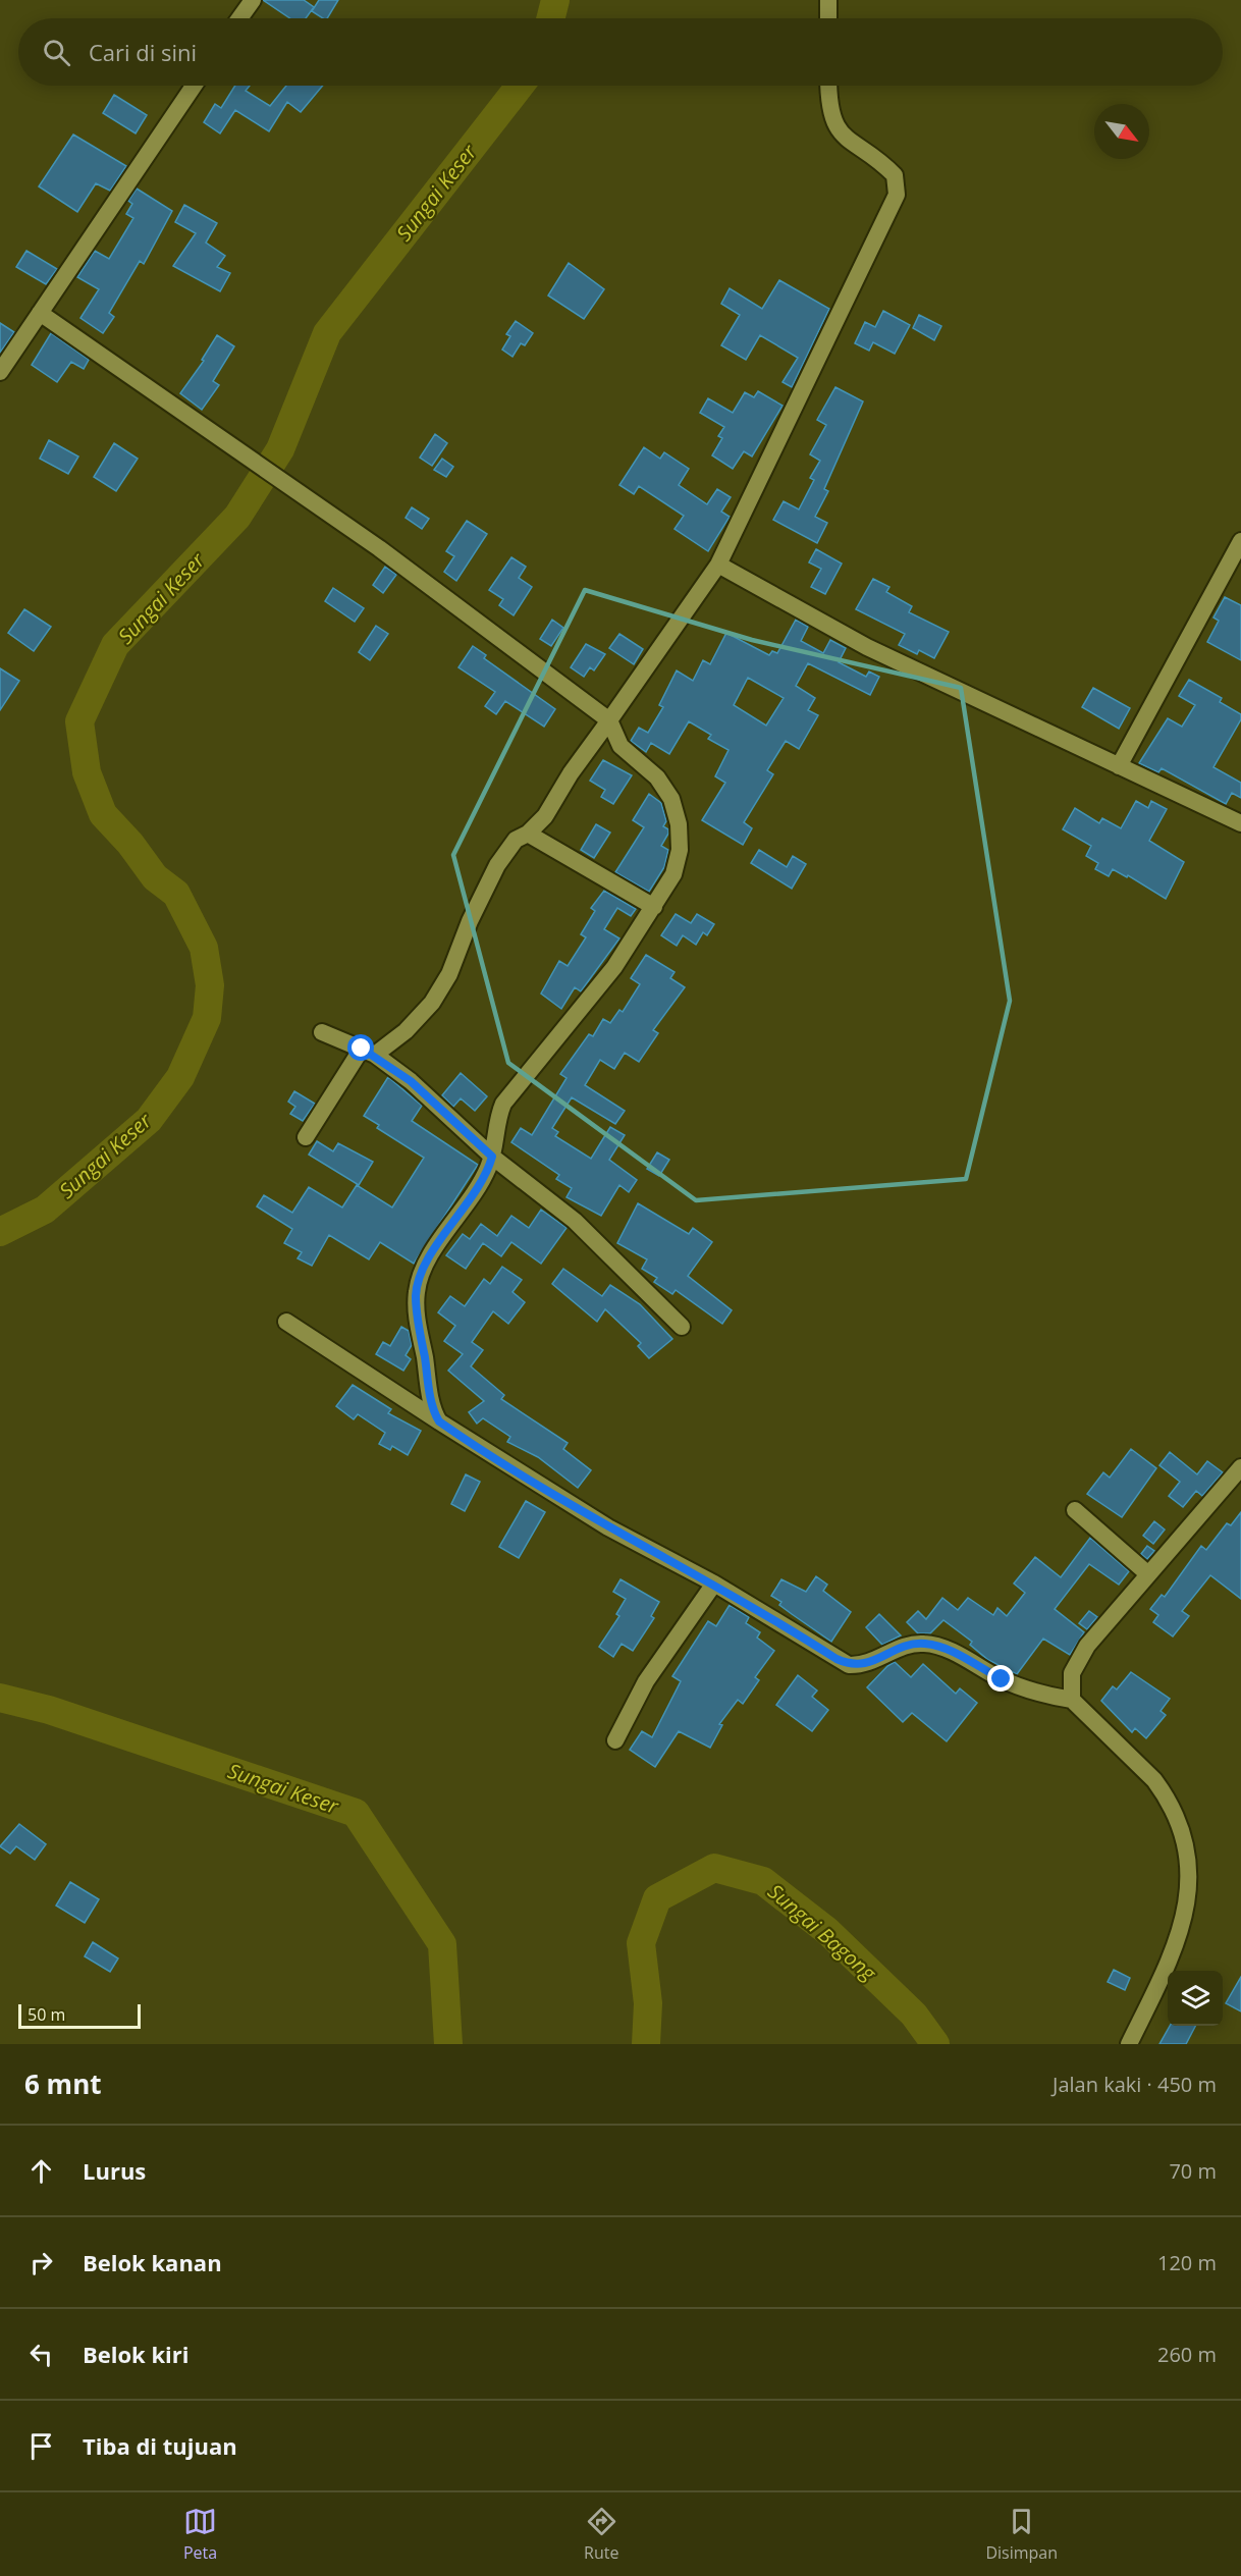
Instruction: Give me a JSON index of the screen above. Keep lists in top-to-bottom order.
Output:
{
  "water": ["Sungai Keser", "Sungai Bagong"],
  "scale_bar": "50 m",
  "north": "bottom right",
  "page": {
    "search": "Cari di sini",
    "scale": "50 m",
    "heading": ["6 mnt", "Jalan kaki · 450 m"],
    "list": [
      ["Lurus", "70 m"],
      ["Belok kanan", "120 m"],
      ["Belok kiri", "260 m"],
      "Tiba di tujuan"
    ],
    "nav": ["Peta", "Rute", "Disimpan"]
  }
}
